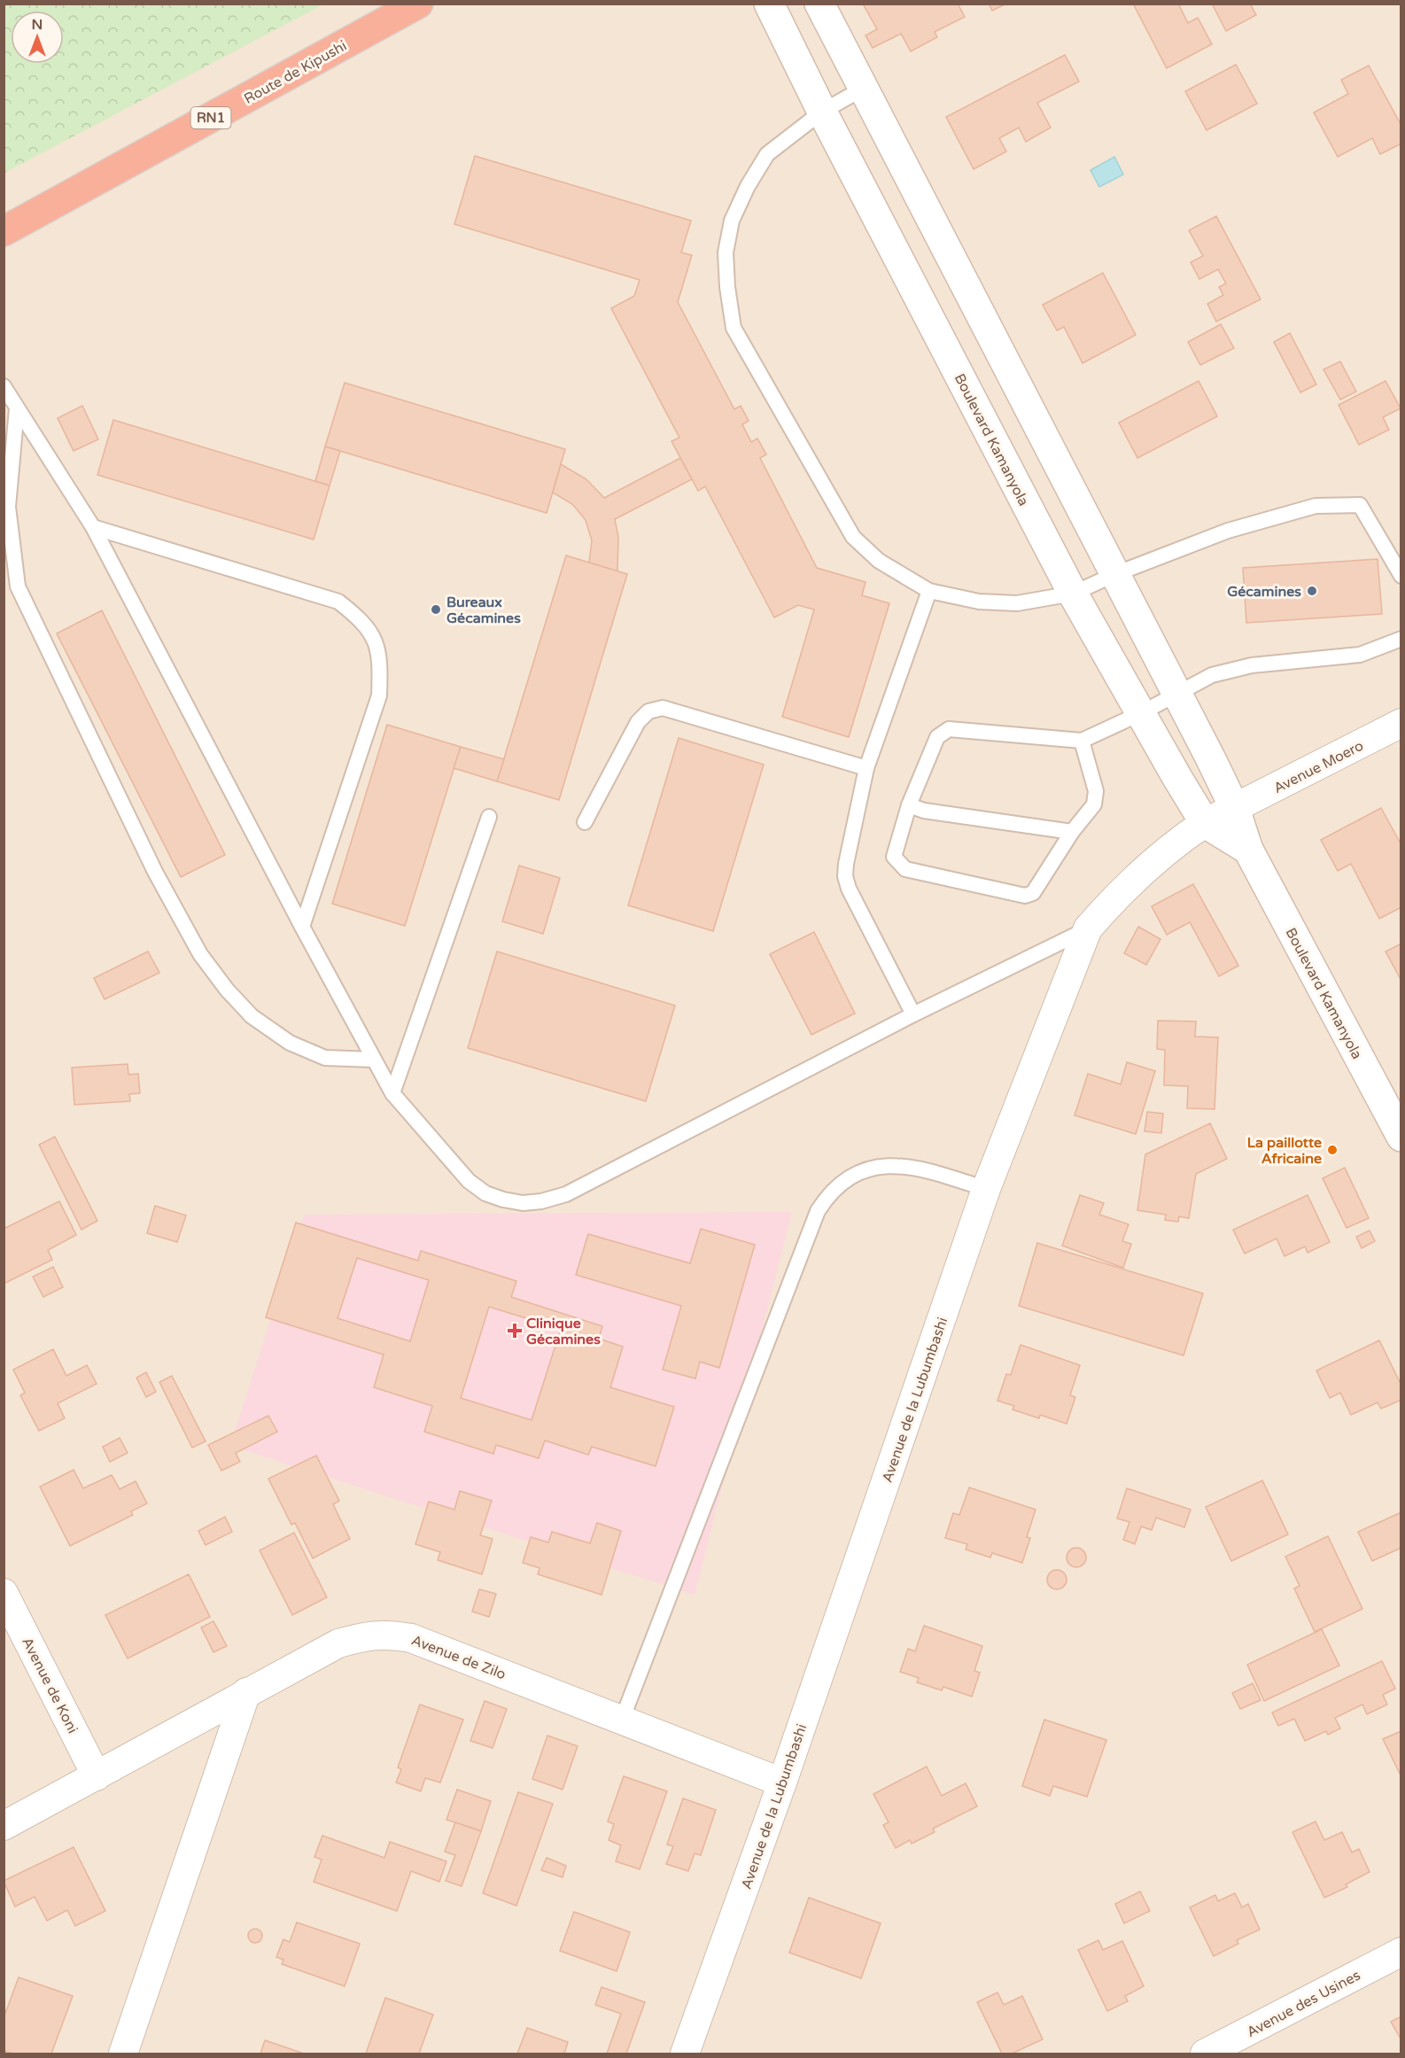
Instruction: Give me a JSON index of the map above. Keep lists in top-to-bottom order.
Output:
{
  "streets": {
    "highway": ["Route de Kipushi", "RN1"],
    "main road": ["Boulevard Kamanyola"],
    "street": [
      "Avenue Moero",
      "Avenue de la Lubumbashi",
      "Avenue de Zilo",
      "Avenue de Koni",
      "Avenue des Usines"
    ]
  },
  "crossings": [
    ["Boulevard Kamanyola", "Avenue Moero"],
    ["Boulevard Kamanyola", "Avenue de la Lubumbashi"],
    ["Avenue Moero", "Avenue de la Lubumbashi"],
    ["Avenue de la Lubumbashi", "Avenue de Zilo"],
    ["Avenue de Zilo", "Avenue de Koni"]
  ],
  "places": {
    "other": ["Gécamines", "Bureaux Gécamines", "La paillotte Africaine"],
    "health": ["Clinique Gécamines"]
  },
  "north": "top"
}
